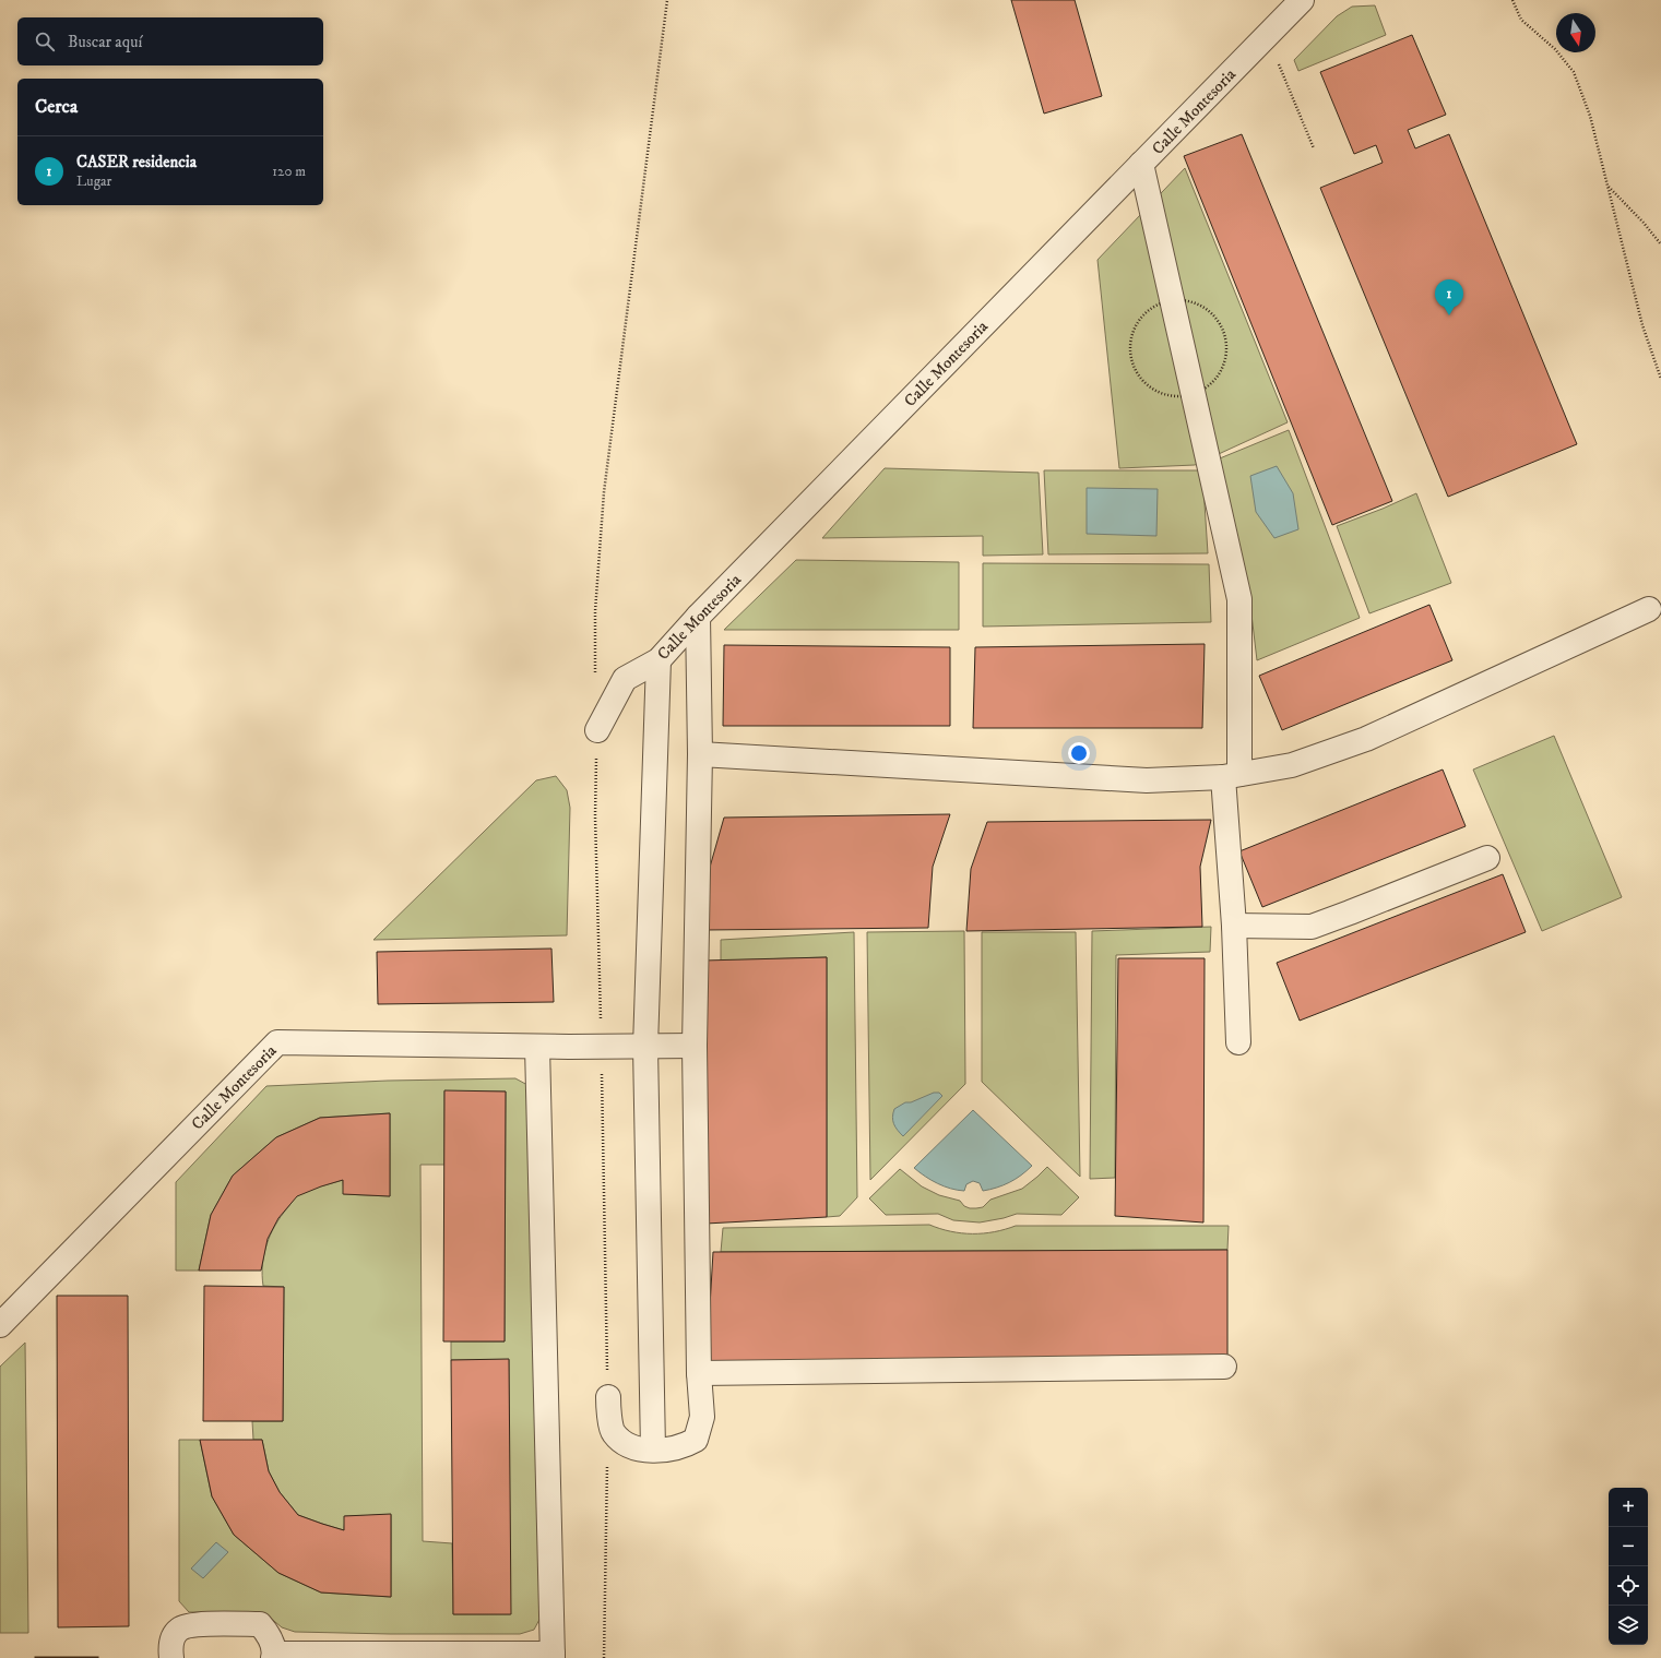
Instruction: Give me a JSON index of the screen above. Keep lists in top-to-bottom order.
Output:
{
  "streets": {
    "street": ["Calle Montesoria"]
  },
  "north": "bottom",
  "page": {
    "search": "Buscar aquí",
    "heading": "Cerca",
    "list": [
      {
        "mark": "1",
        "name": "CASER residencia",
        "note": "Lugar",
        "value": "120 m"
      }
    ],
    "pins": "1",
    "map_buttons": ["+", "−"]
  }
}
